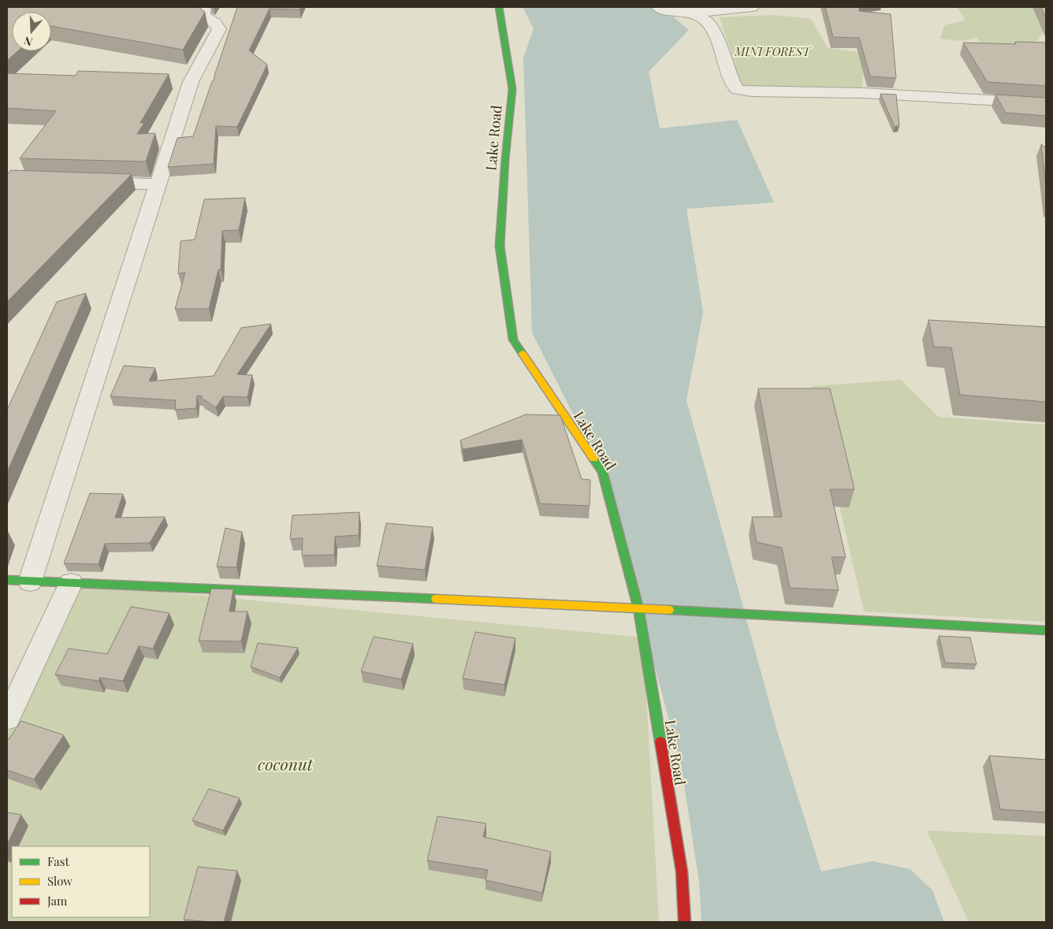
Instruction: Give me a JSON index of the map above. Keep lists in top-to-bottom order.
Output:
{
  "streets": {
    "street": ["Lake Road"]
  },
  "parks": ["MINI FOREST", "coconut"],
  "legend": ["Fast", "Slow", "Jam"],
  "north": "bottom"
}
